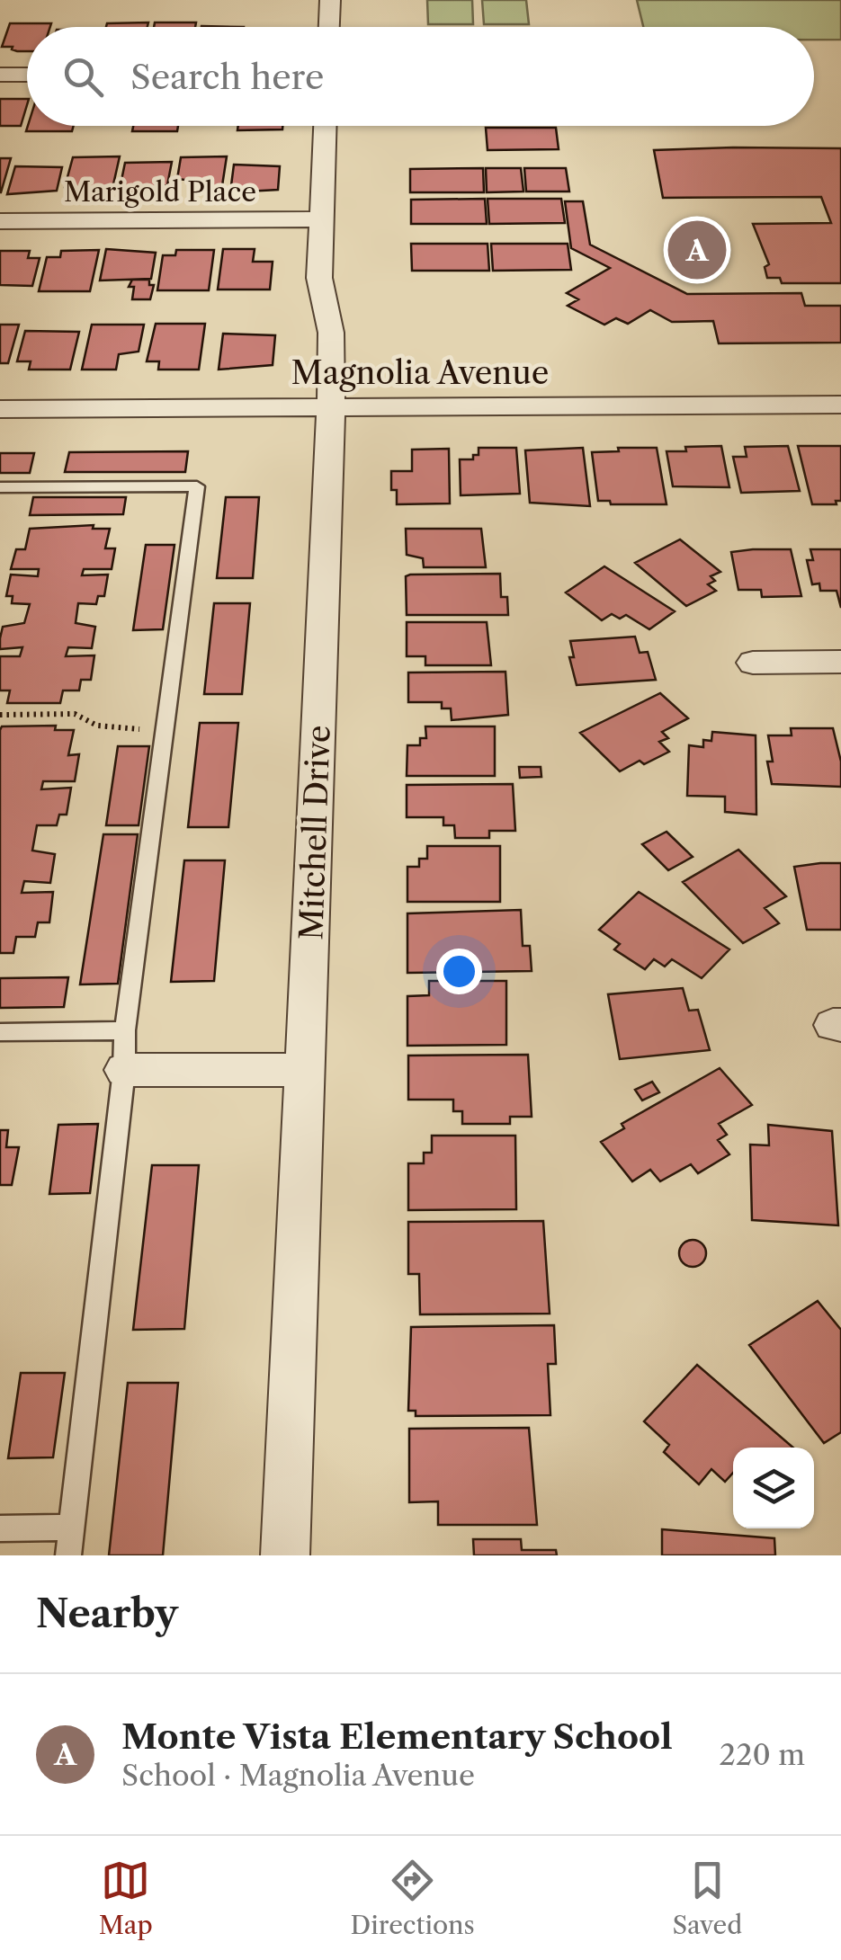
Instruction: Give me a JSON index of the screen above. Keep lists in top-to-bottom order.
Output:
{
  "streets": {
    "street": ["Marigold Place", "Magnolia Avenue", "Mitchell Drive"]
  },
  "crossings": [
    ["Marigold Place", "Mitchell Drive"],
    ["Magnolia Avenue", "Mitchell Drive"]
  ],
  "page": {
    "search": "Search here",
    "pins": "A",
    "heading": "Nearby",
    "list": [
      {
        "mark": "A",
        "name": "Monte Vista Elementary School",
        "note": "School · Magnolia Avenue",
        "value": "220 m"
      }
    ],
    "nav": ["Map", "Directions", "Saved"]
  }
}
